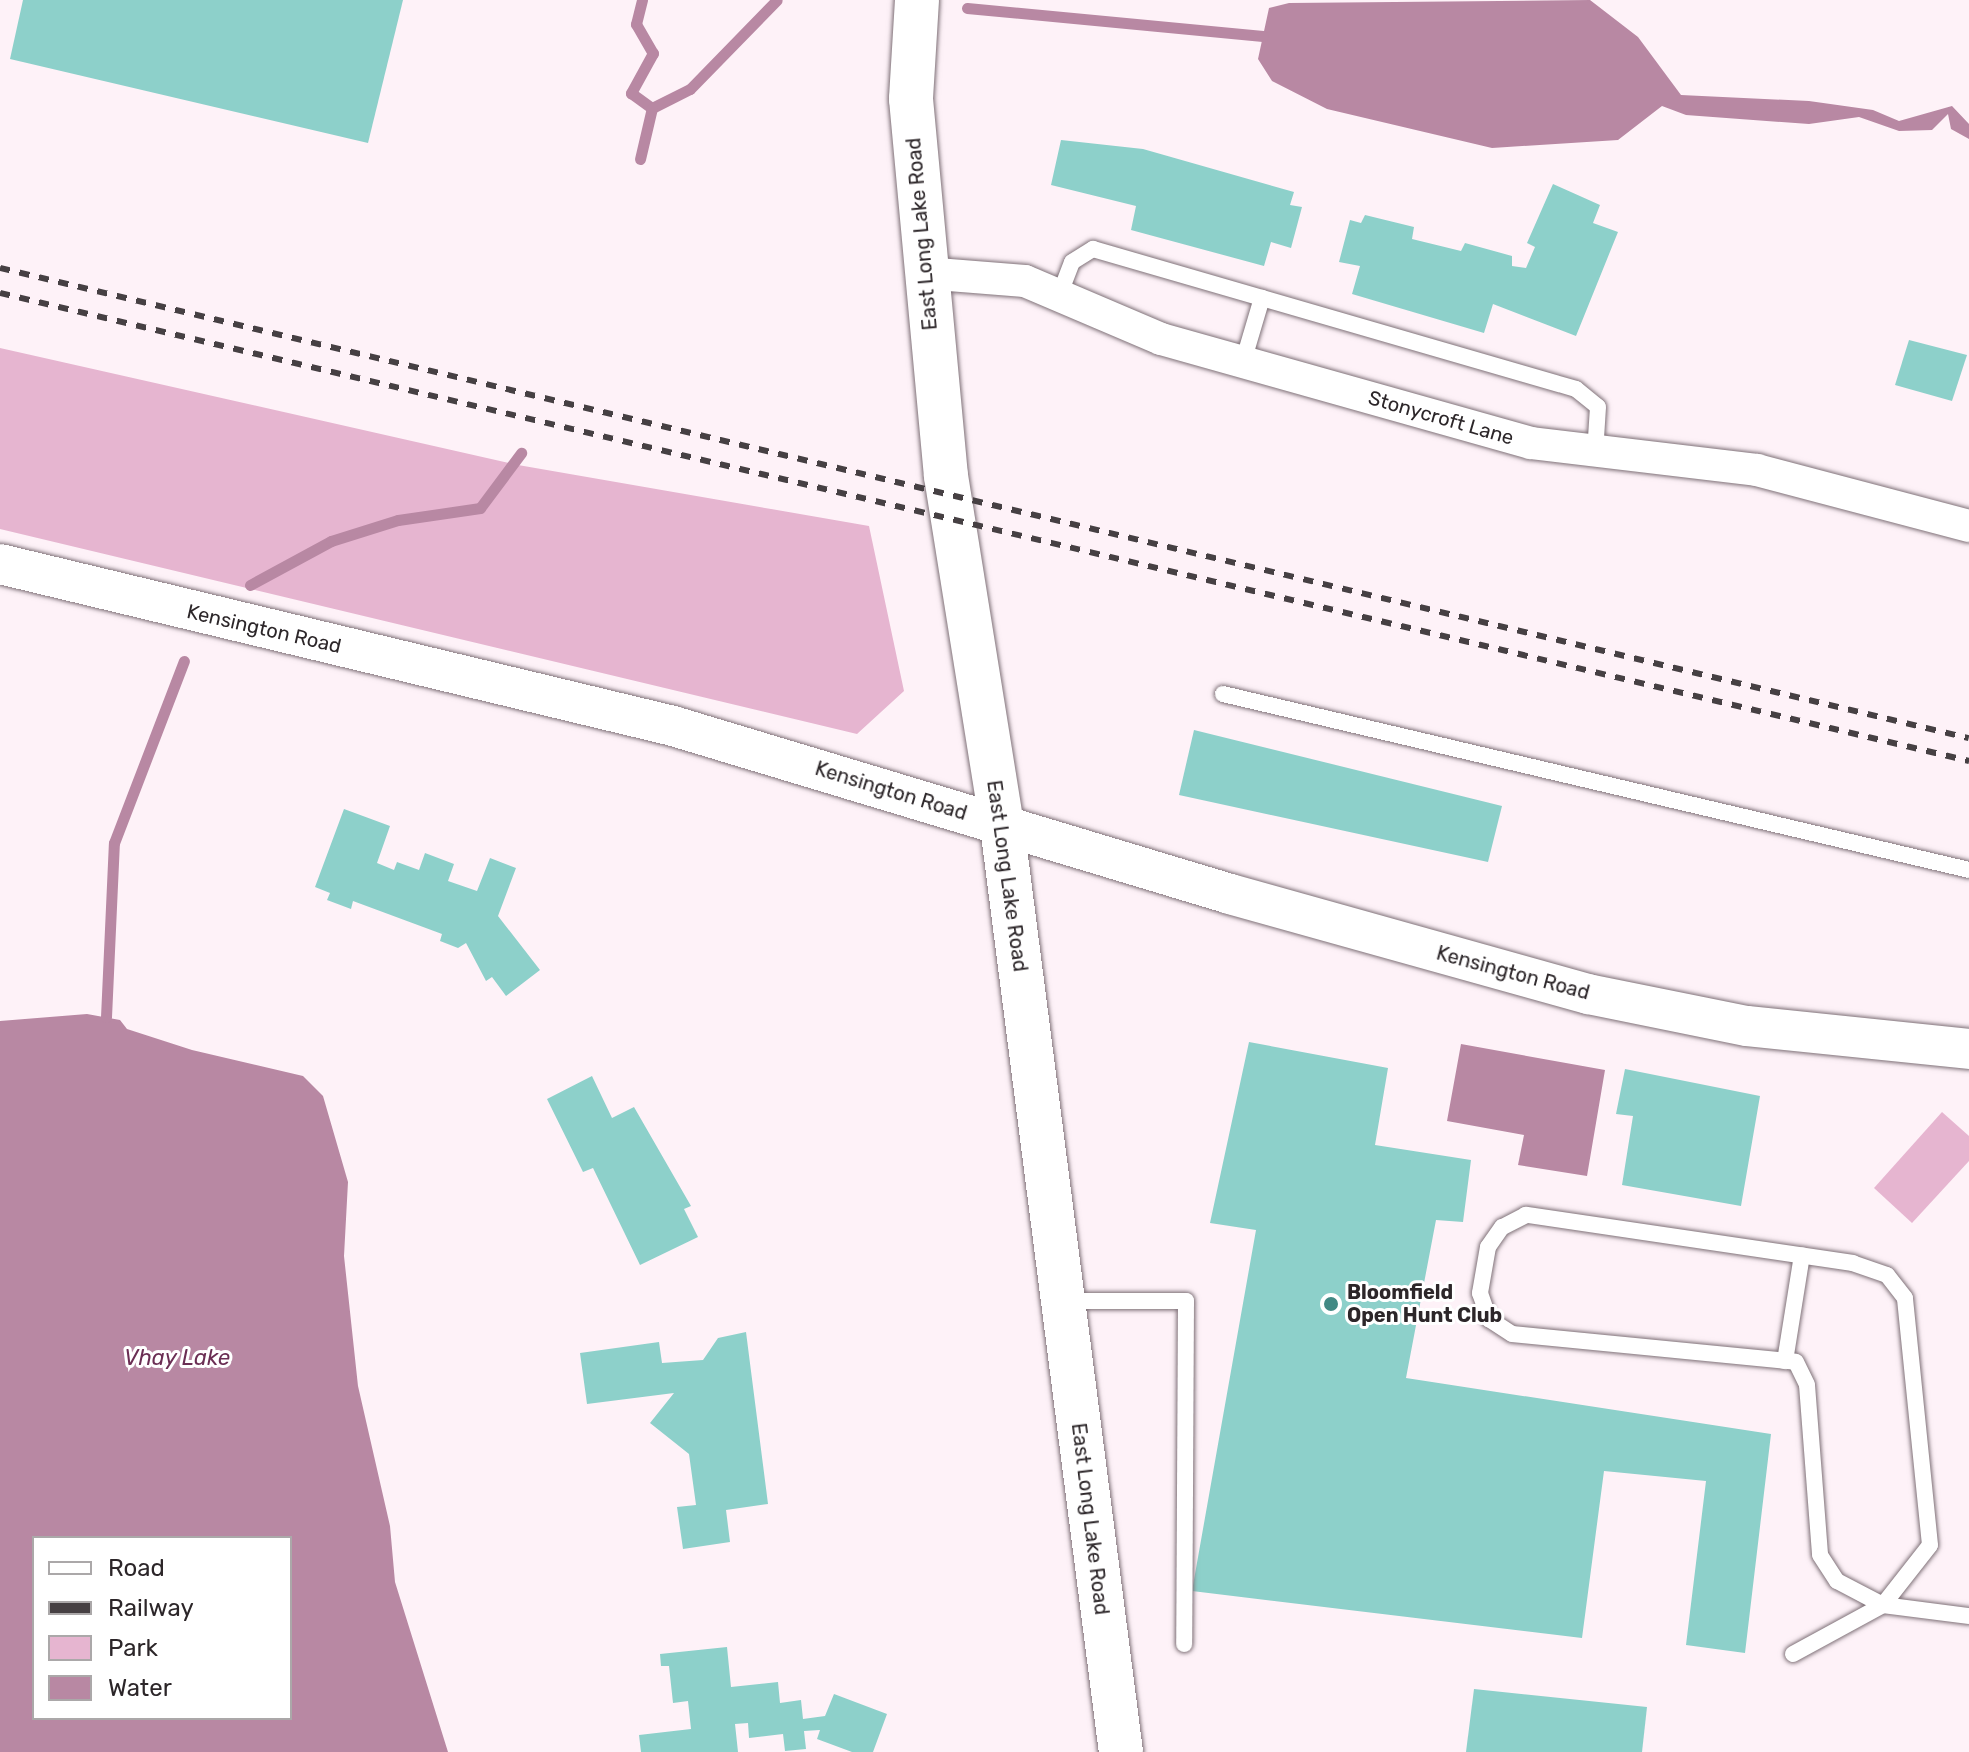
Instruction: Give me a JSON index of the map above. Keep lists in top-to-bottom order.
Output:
{
  "streets": {
    "main road": ["East Long Lake Road"],
    "street": ["Stonycroft Lane", "Kensington Road"]
  },
  "crossings": [
    ["East Long Lake Road", "Stonycroft Lane"],
    ["East Long Lake Road", "Kensington Road"]
  ],
  "water": ["Vhay Lake"],
  "places": ["Bloomfield Open Hunt Club"],
  "legend": [
    "Road",
    "Railway",
    "Park",
    "Water"
  ]
}
